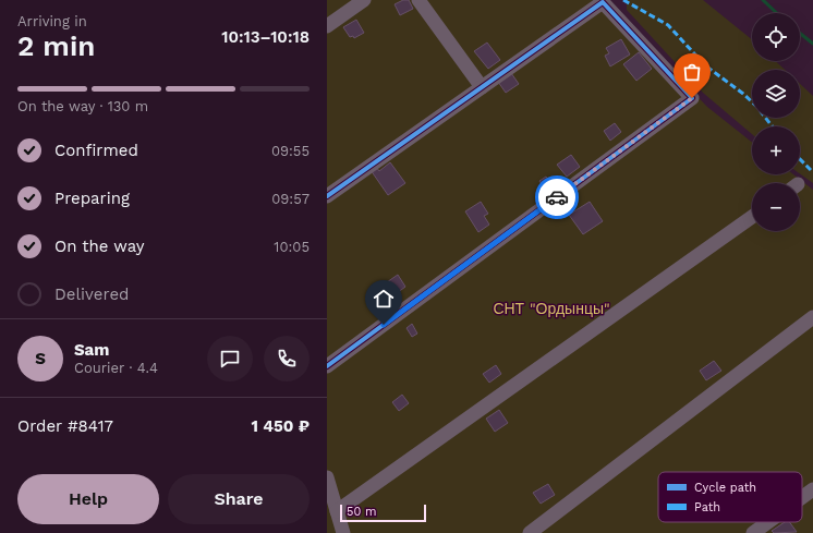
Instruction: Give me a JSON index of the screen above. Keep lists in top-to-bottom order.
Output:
{
  "parks": ["СНТ \"Ордынцы\""],
  "legend": ["Cycle path", "Path"],
  "scale_bar": "50 m",
  "page": {
    "heading": ["2 min", "Arriving in", "10:13–10:18"],
    "panel": [
      "Sam",
      "Courier · 4.4",
      "Order #8417",
      "1 450 ₽"
    ],
    "map_buttons": ["+", "−"],
    "bar": "On the way · 130 m",
    "list": [
      ["Confirmed", "09:55"],
      ["Preparing", "09:57"],
      ["On the way", "10:05"],
      "Delivered"
    ],
    "round": "S",
    "buttons": ["Help", "Share"],
    "scale": "50 m"
  }
}
